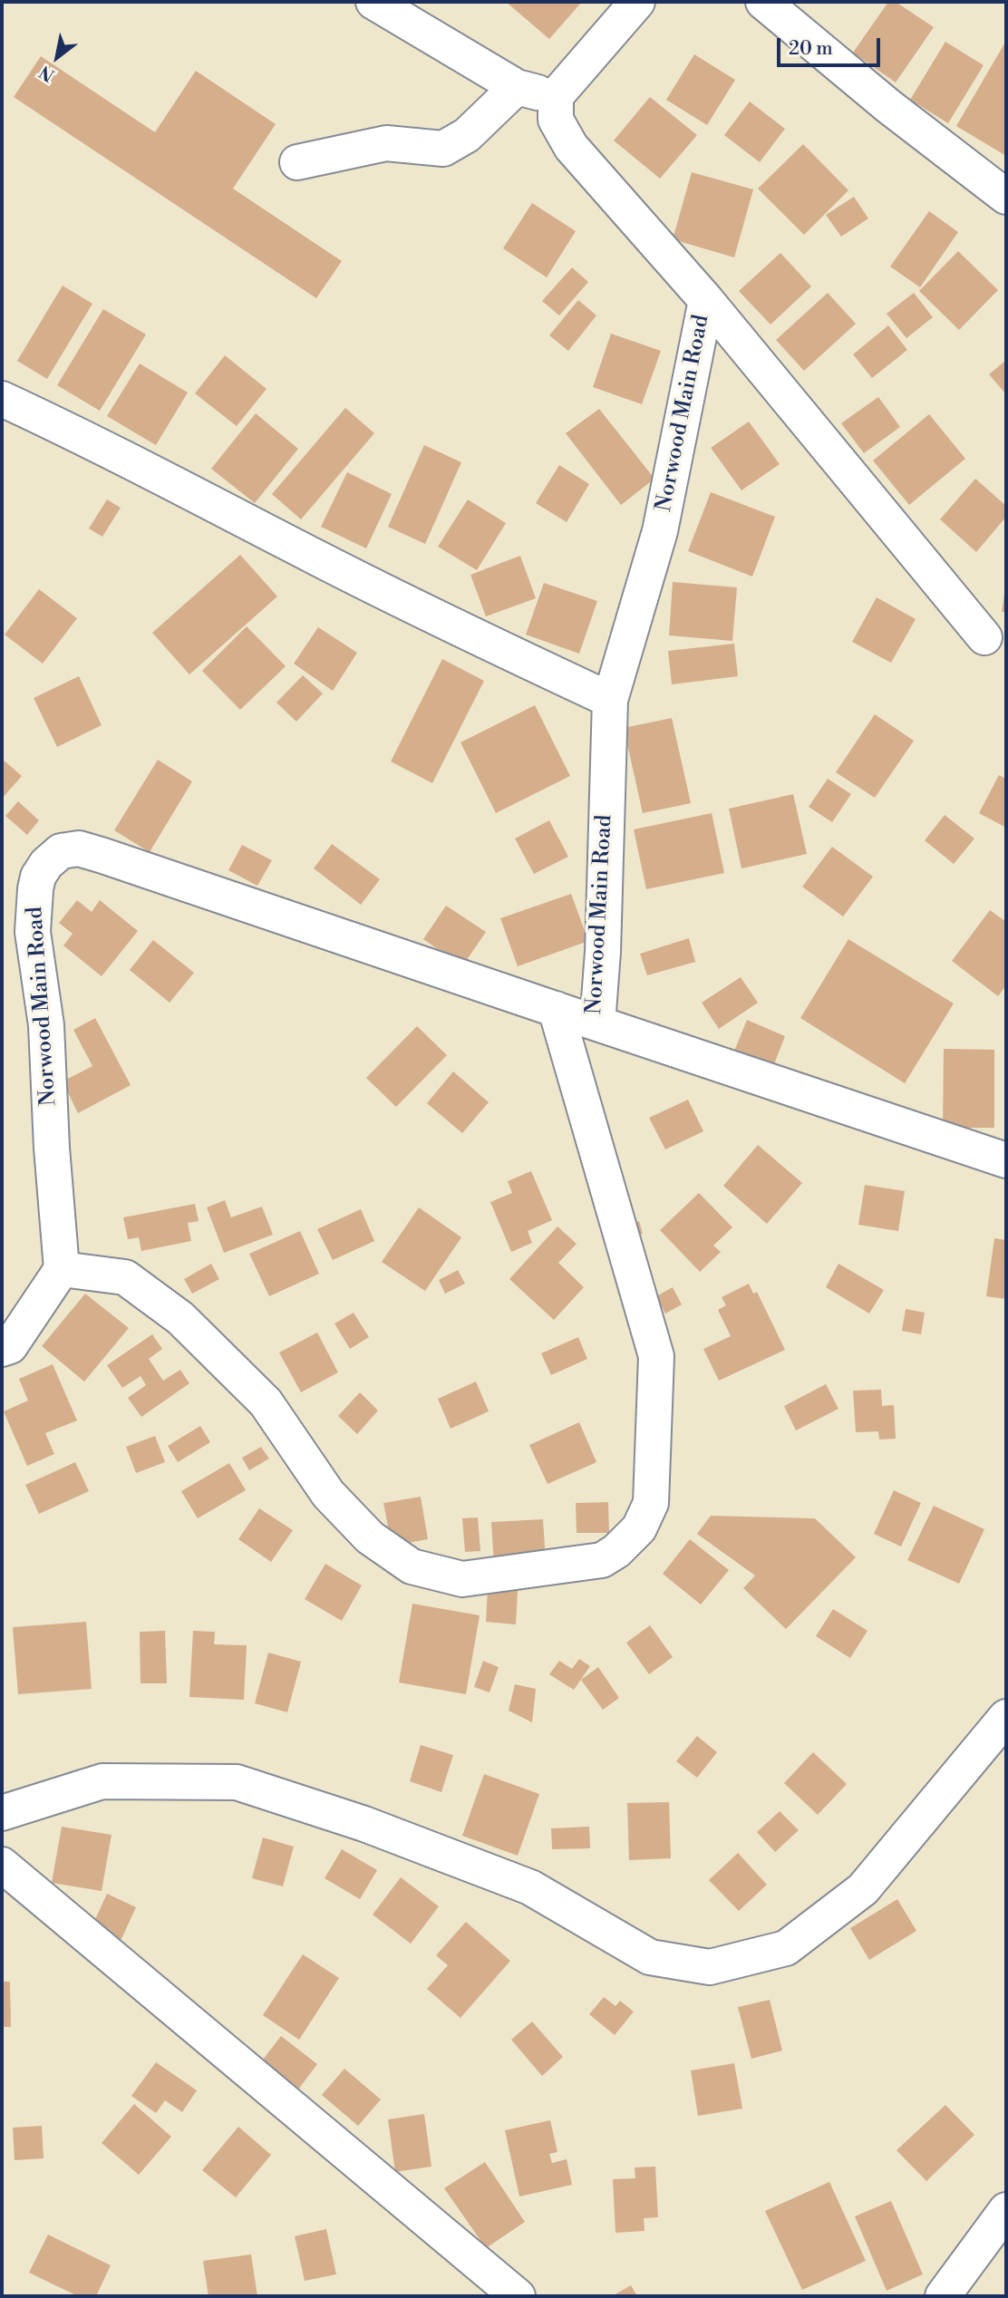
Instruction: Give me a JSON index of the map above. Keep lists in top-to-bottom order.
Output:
{
  "streets": {
    "street": ["Norwood Main Road"]
  },
  "scale_bar": "20 m",
  "north": "bottom left"
}
